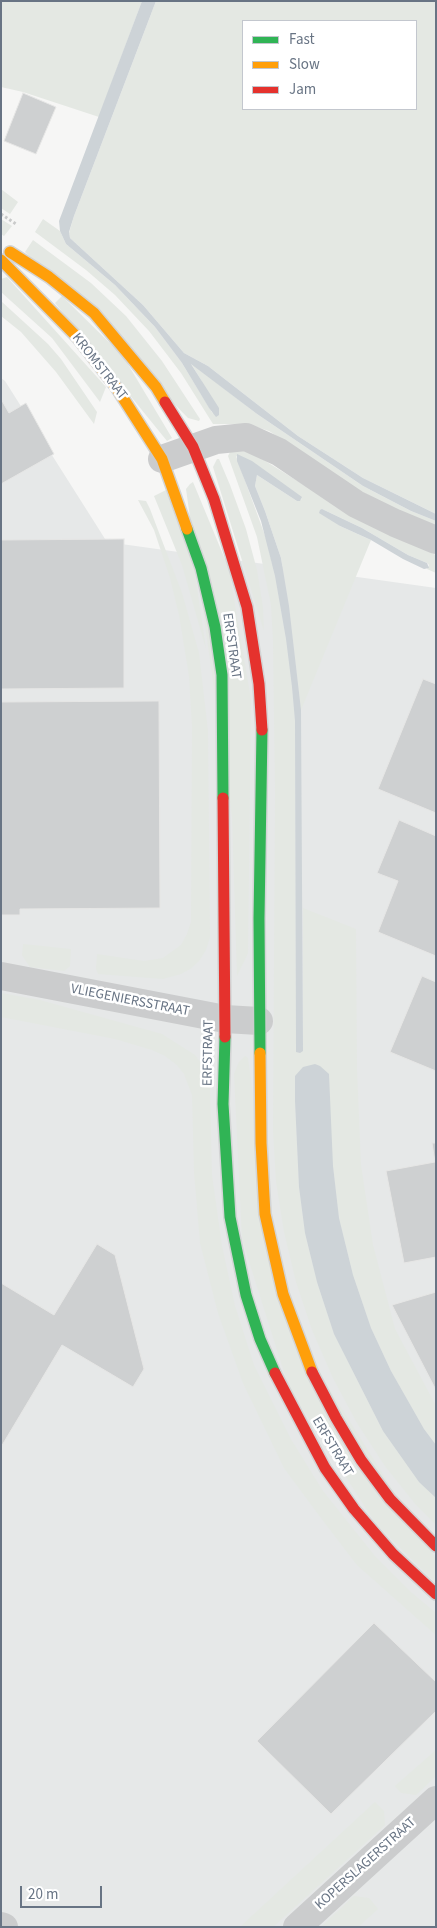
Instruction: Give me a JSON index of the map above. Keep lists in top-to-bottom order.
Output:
{
  "streets": {
    "street": [
      "KROMSTRAAT",
      "ERFSTRAAT",
      "VLIEGENIERSSTRAAT",
      "KOPERSLAGERSTRAAT"
    ]
  },
  "crossings": [
    ["KROMSTRAAT", "ERFSTRAAT"],
    ["ERFSTRAAT", "VLIEGENIERSSTRAAT"]
  ],
  "legend": ["Fast", "Slow", "Jam"],
  "scale_bar": "20 m"
}
